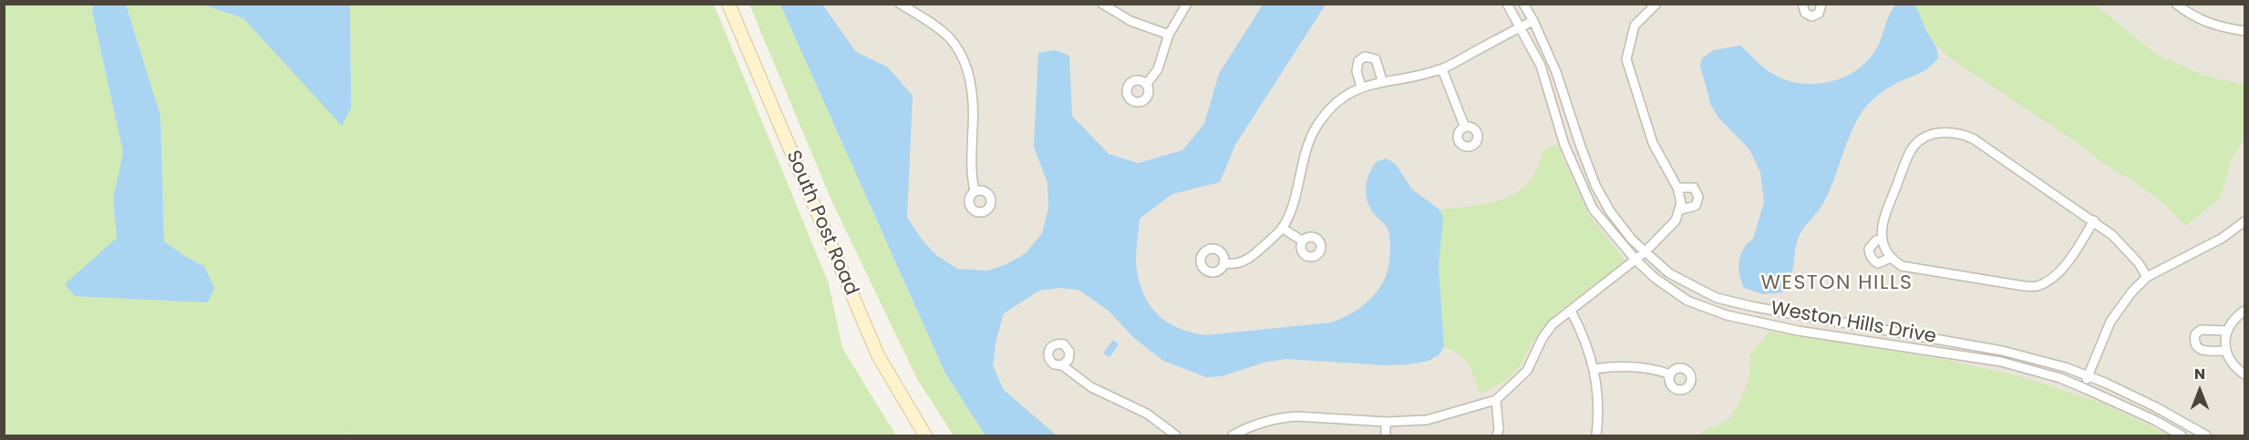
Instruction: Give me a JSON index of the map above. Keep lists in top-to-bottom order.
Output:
{
  "streets": {
    "street": ["South Post Road", "Weston Hills Drive"]
  },
  "districts": ["WESTON HILLS"],
  "north": "top"
}
